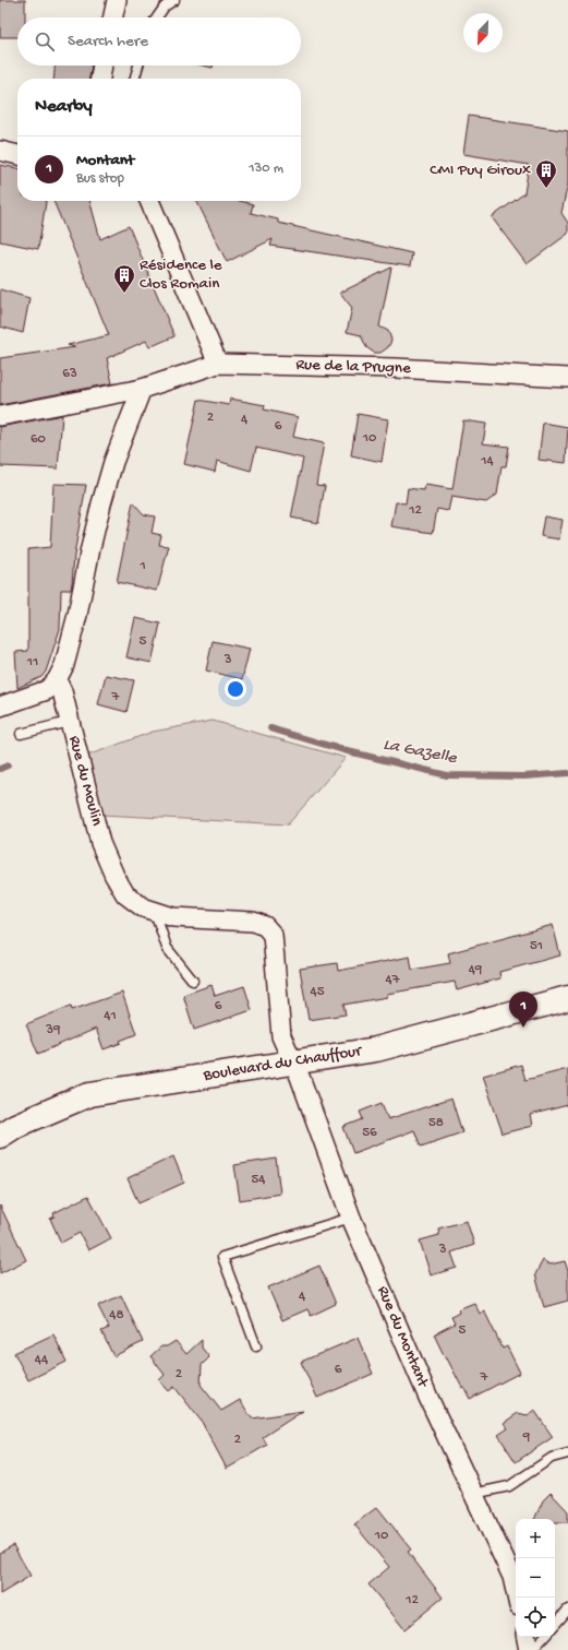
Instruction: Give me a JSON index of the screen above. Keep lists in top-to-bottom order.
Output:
{
  "streets": {
    "main road": ["Boulevard du Chauffour"],
    "street": ["Rue de la Prugne", "Rue du Moulin", "Rue du Montant"]
  },
  "crossings": [
    ["Rue du Moulin", "Boulevard du Chauffour"],
    ["Rue du Moulin", "Rue du Montant"],
    ["Boulevard du Chauffour", "Rue du Montant"]
  ],
  "water": ["La Gazelle"],
  "places": {
    "building": ["CMI Puy Giroux", "Résidence le Clos Romain"]
  },
  "house_numbers": [
    "63",
    "2",
    "4",
    "6",
    "10",
    "60",
    "14",
    "12",
    "1",
    "5",
    "3",
    "11",
    "7",
    "51",
    "49",
    "47",
    "45",
    "6",
    "41",
    "39",
    "58",
    "56",
    "54",
    "3",
    "4",
    "48",
    "5",
    "44",
    "6",
    "2",
    "7",
    "9",
    "2",
    "10",
    "12"
  ],
  "north": "bottom left",
  "page": {
    "search": "Search here",
    "heading": "Nearby",
    "list": [
      {
        "mark": "1",
        "name": "Montant",
        "note": "Bus stop",
        "value": "130 m"
      }
    ],
    "pins": "1",
    "map_buttons": ["+", "−"]
  }
}
